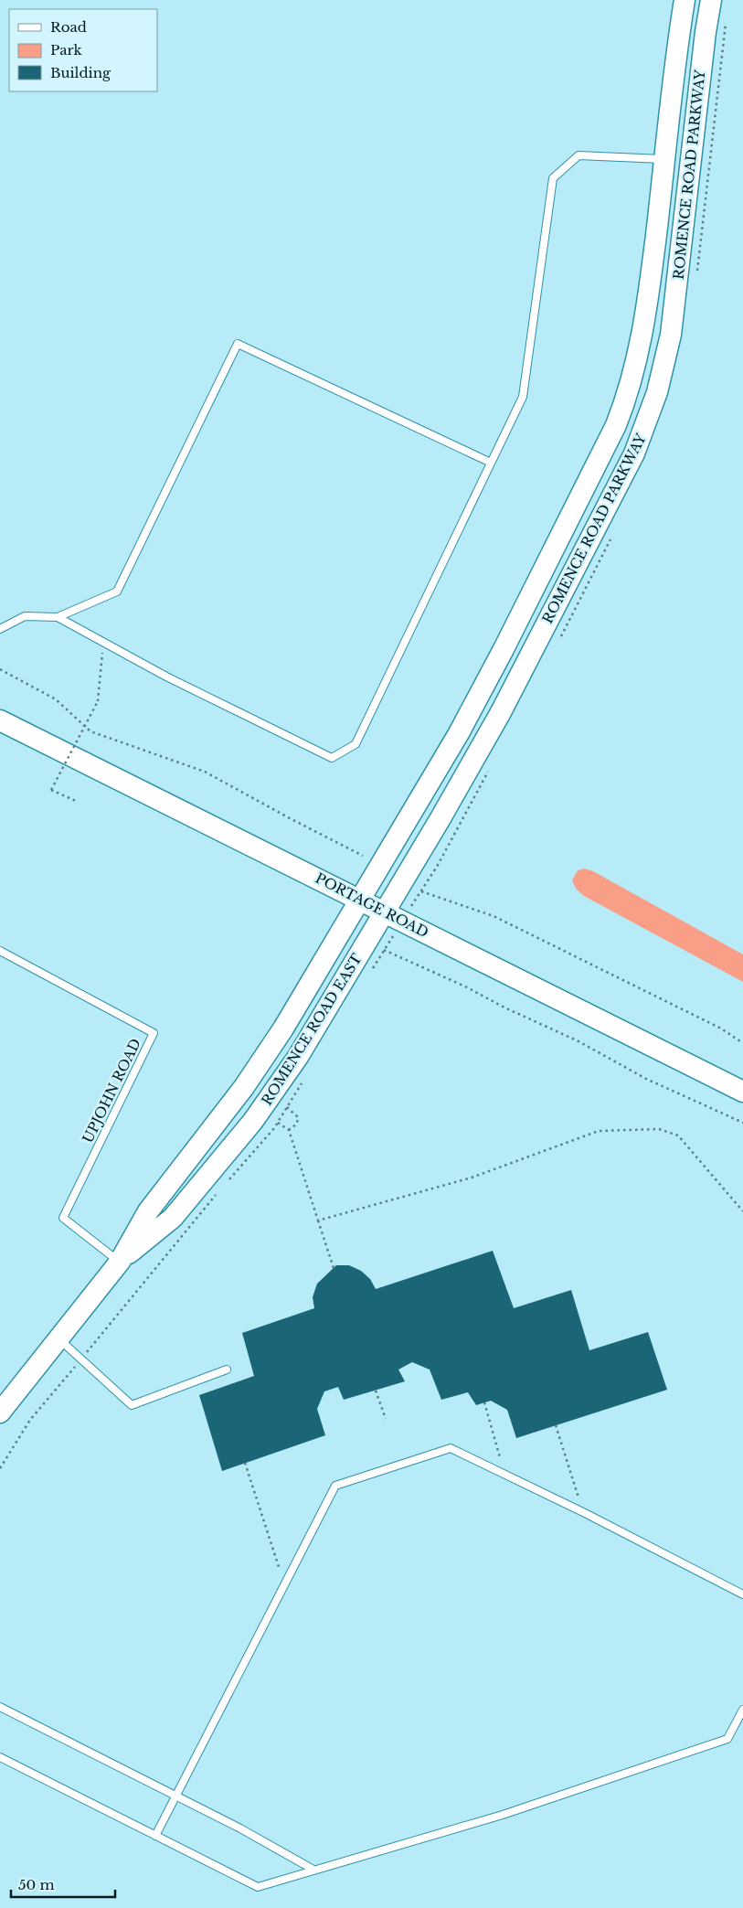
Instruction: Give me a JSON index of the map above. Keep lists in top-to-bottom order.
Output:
{
  "streets": {
    "street": ["ROMENCE ROAD PARKWAY", "PORTAGE ROAD", "ROMENCE ROAD EAST"],
    "lane": ["UPJOHN ROAD"]
  },
  "crossings": [
    ["ROMENCE ROAD PARKWAY", "PORTAGE ROAD"],
    ["ROMENCE ROAD PARKWAY", "ROMENCE ROAD EAST"],
    ["PORTAGE ROAD", "ROMENCE ROAD EAST"],
    ["ROMENCE ROAD EAST", "UPJOHN ROAD"]
  ],
  "legend": ["Road", "Park", "Building"],
  "scale_bar": "50 m"
}
